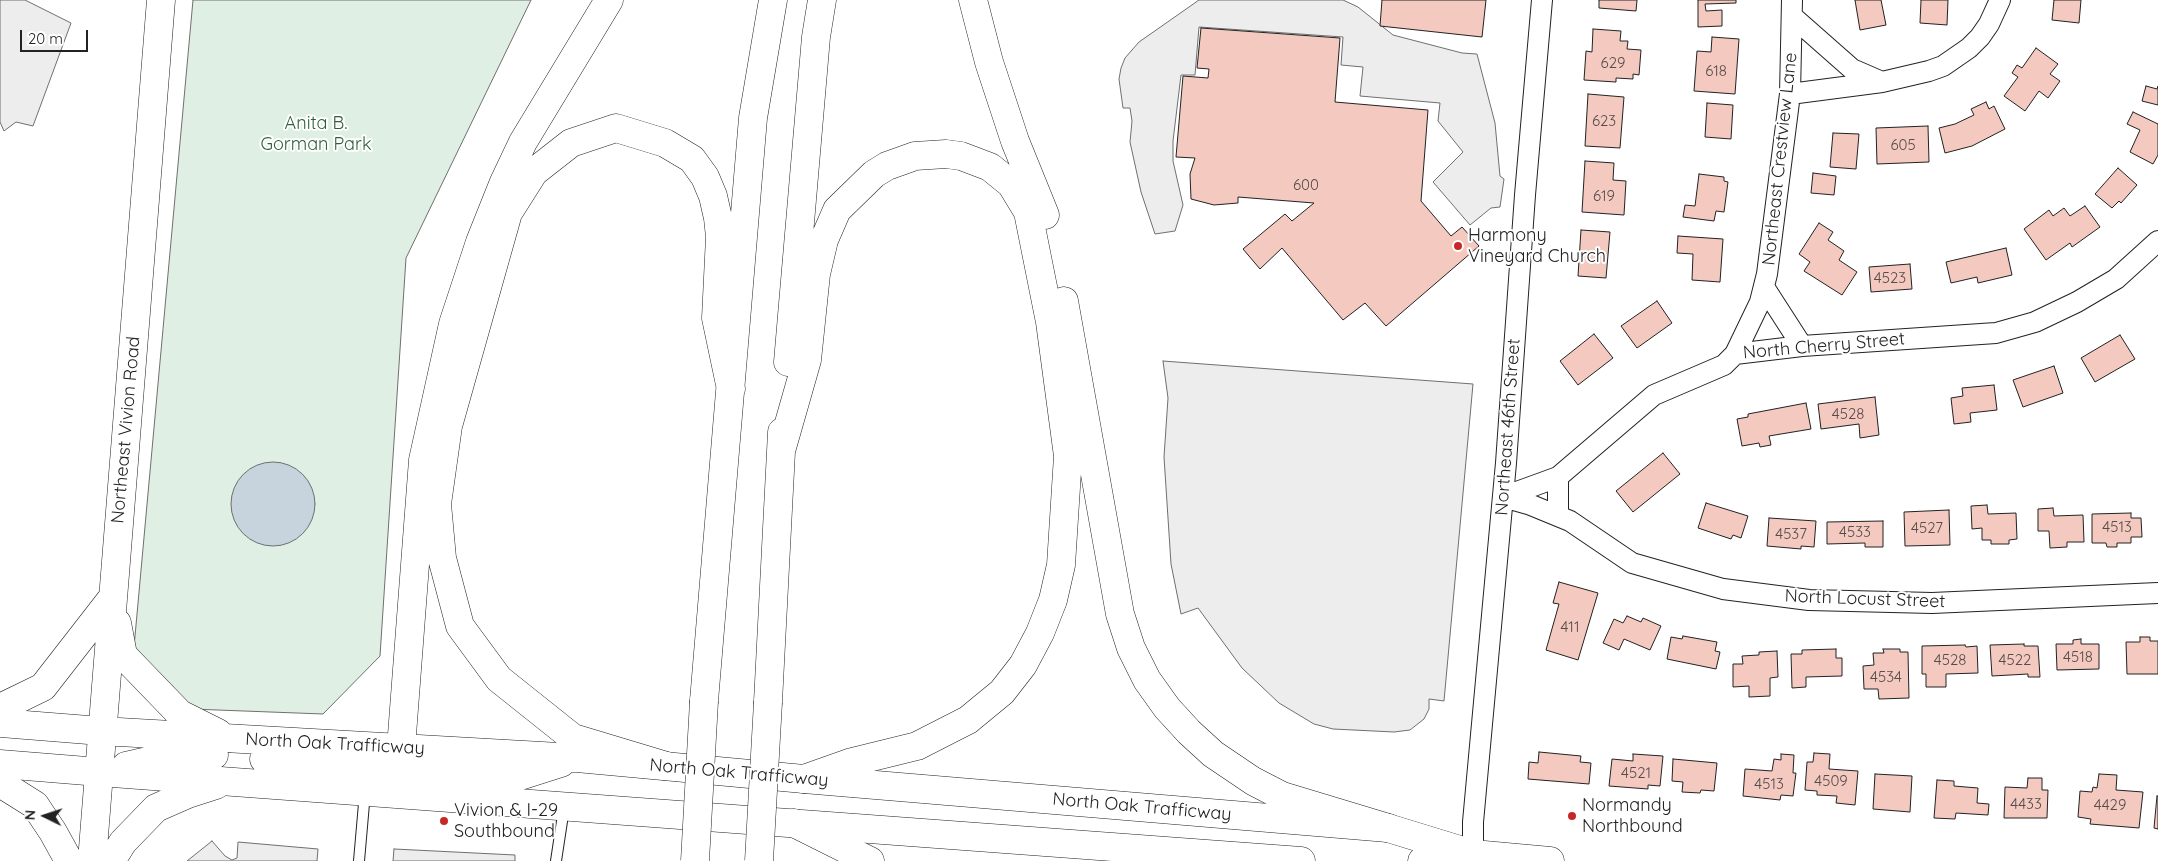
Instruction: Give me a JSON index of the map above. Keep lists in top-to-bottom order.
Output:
{
  "streets": {
    "main road": ["Northeast Vivion Road", "North Oak Trafficway"],
    "street": [
      "Northeast Crestview Lane",
      "North Cherry Street",
      "Northeast 46th Street",
      "North Locust Street"
    ]
  },
  "crossings": [
    ["Northeast Crestview Lane", "North Cherry Street"],
    ["North Cherry Street", "Northeast 46th Street"],
    ["North Cherry Street", "North Locust Street"],
    ["Northeast 46th Street", "North Locust Street"],
    ["Northeast 46th Street", "North Oak Trafficway"],
    ["Northeast Vivion Road", "North Oak Trafficway"]
  ],
  "parks": ["Anita B. Gorman Park"],
  "places": ["Harmony Vineyard Church", "Normandy Northbound", "Vivion & I-29 Southbound"],
  "house_numbers": [
    "629",
    "618",
    "623",
    "605",
    "600",
    "619",
    "4523",
    "4528",
    "4513",
    "4527",
    "4533",
    "4537",
    "411",
    "4518",
    "4528",
    "4522",
    "4534",
    "4521",
    "4509",
    "4513",
    "4433",
    "4429"
  ],
  "scale_bar": "20 m",
  "north": "left"
}
